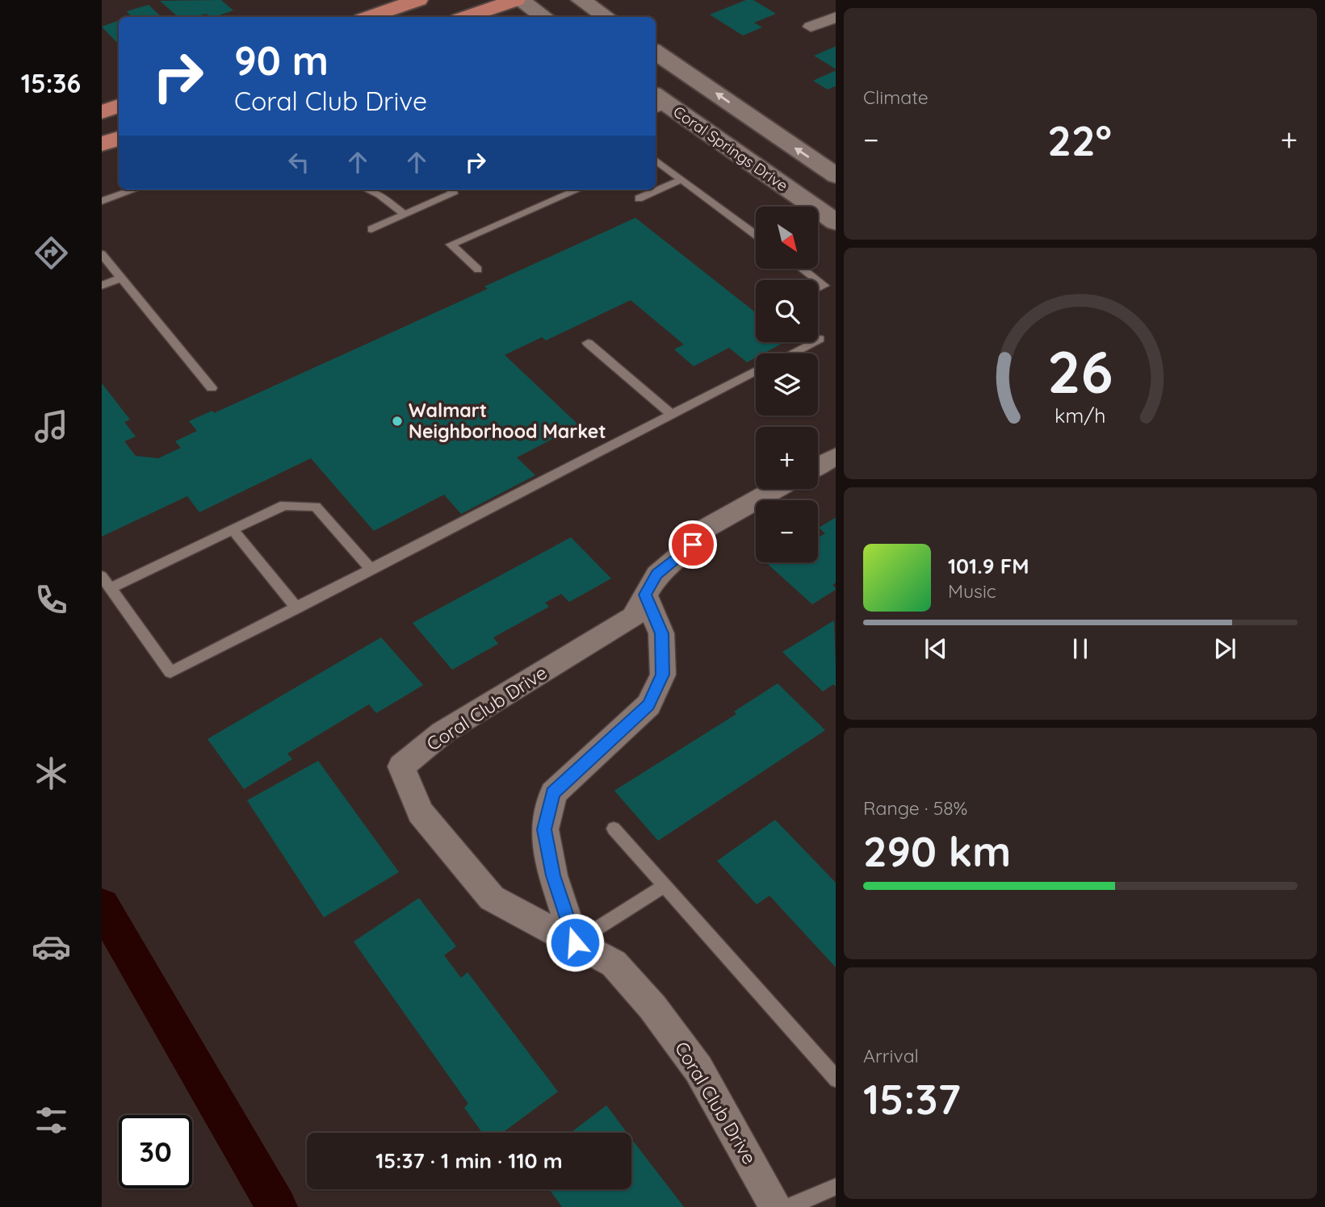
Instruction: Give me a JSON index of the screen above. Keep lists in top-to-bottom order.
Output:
{
  "streets": {
    "main road": ["Coral Springs Drive"],
    "street": ["Coral Club Drive"]
  },
  "places": ["Walmart Neighborhood Market"],
  "north": "bottom right",
  "page": {
    "tabs": "15:36",
    "tile": [
      "Climate",
      ["Range · 58%", "290 km"],
      ["Arrival", "15:37"]
    ],
    "turn": ["90 m", "Coral Club Drive"],
    "heat": ["−", "22°", "+"],
    "map_buttons": ["+", "−"],
    "song": ["101.9 FM", "Music"],
    "limit": "30",
    "trip": "15:37 · 1 min · 110 m",
    "gauge": ["26", "km/h"]
  }
}
